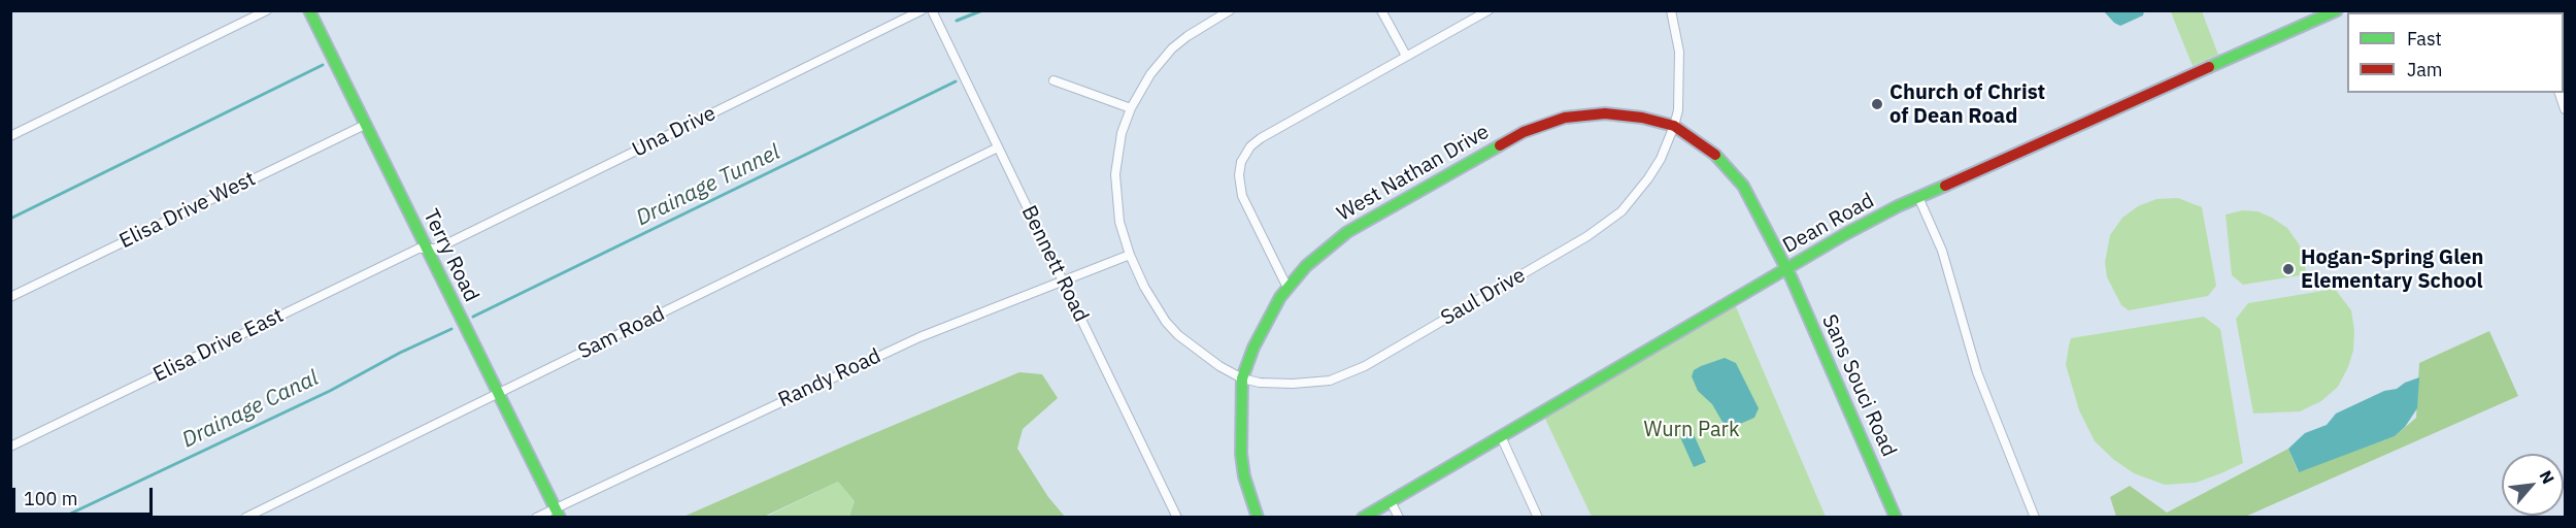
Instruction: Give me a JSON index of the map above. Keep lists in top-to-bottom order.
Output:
{
  "streets": {
    "main road": [
      "West Nathan Drive",
      "Dean Road",
      "Terry Road",
      "Sans Souci Road"
    ],
    "street": [
      "Una Drive",
      "Elisa Drive West",
      "Bennett Road",
      "Saul Drive",
      "Sam Road",
      "Elisa Drive East",
      "Randy Road"
    ]
  },
  "crossings": [
    ["Una Drive", "Terry Road"],
    ["Una Drive", "Elisa Drive East"],
    ["West Nathan Drive", "Saul Drive"],
    ["West Nathan Drive", "Sans Souci Road"],
    ["Elisa Drive West", "Terry Road"],
    ["Dean Road", "Sans Souci Road"],
    ["Terry Road", "Sam Road"],
    ["Terry Road", "Elisa Drive East"],
    ["Terry Road", "Randy Road"],
    ["Bennett Road", "Sam Road"],
    ["Bennett Road", "Randy Road"],
    ["Saul Drive", "Sans Souci Road"]
  ],
  "water": ["Drainage Tunnel", "Drainage Canal"],
  "parks": ["Wurn Park"],
  "places": ["Church of Christ of Dean Road", "Hogan-Spring Glen Elementary School"],
  "legend": ["Fast", "Jam"],
  "scale_bar": "100 m",
  "north": "top right"
}
